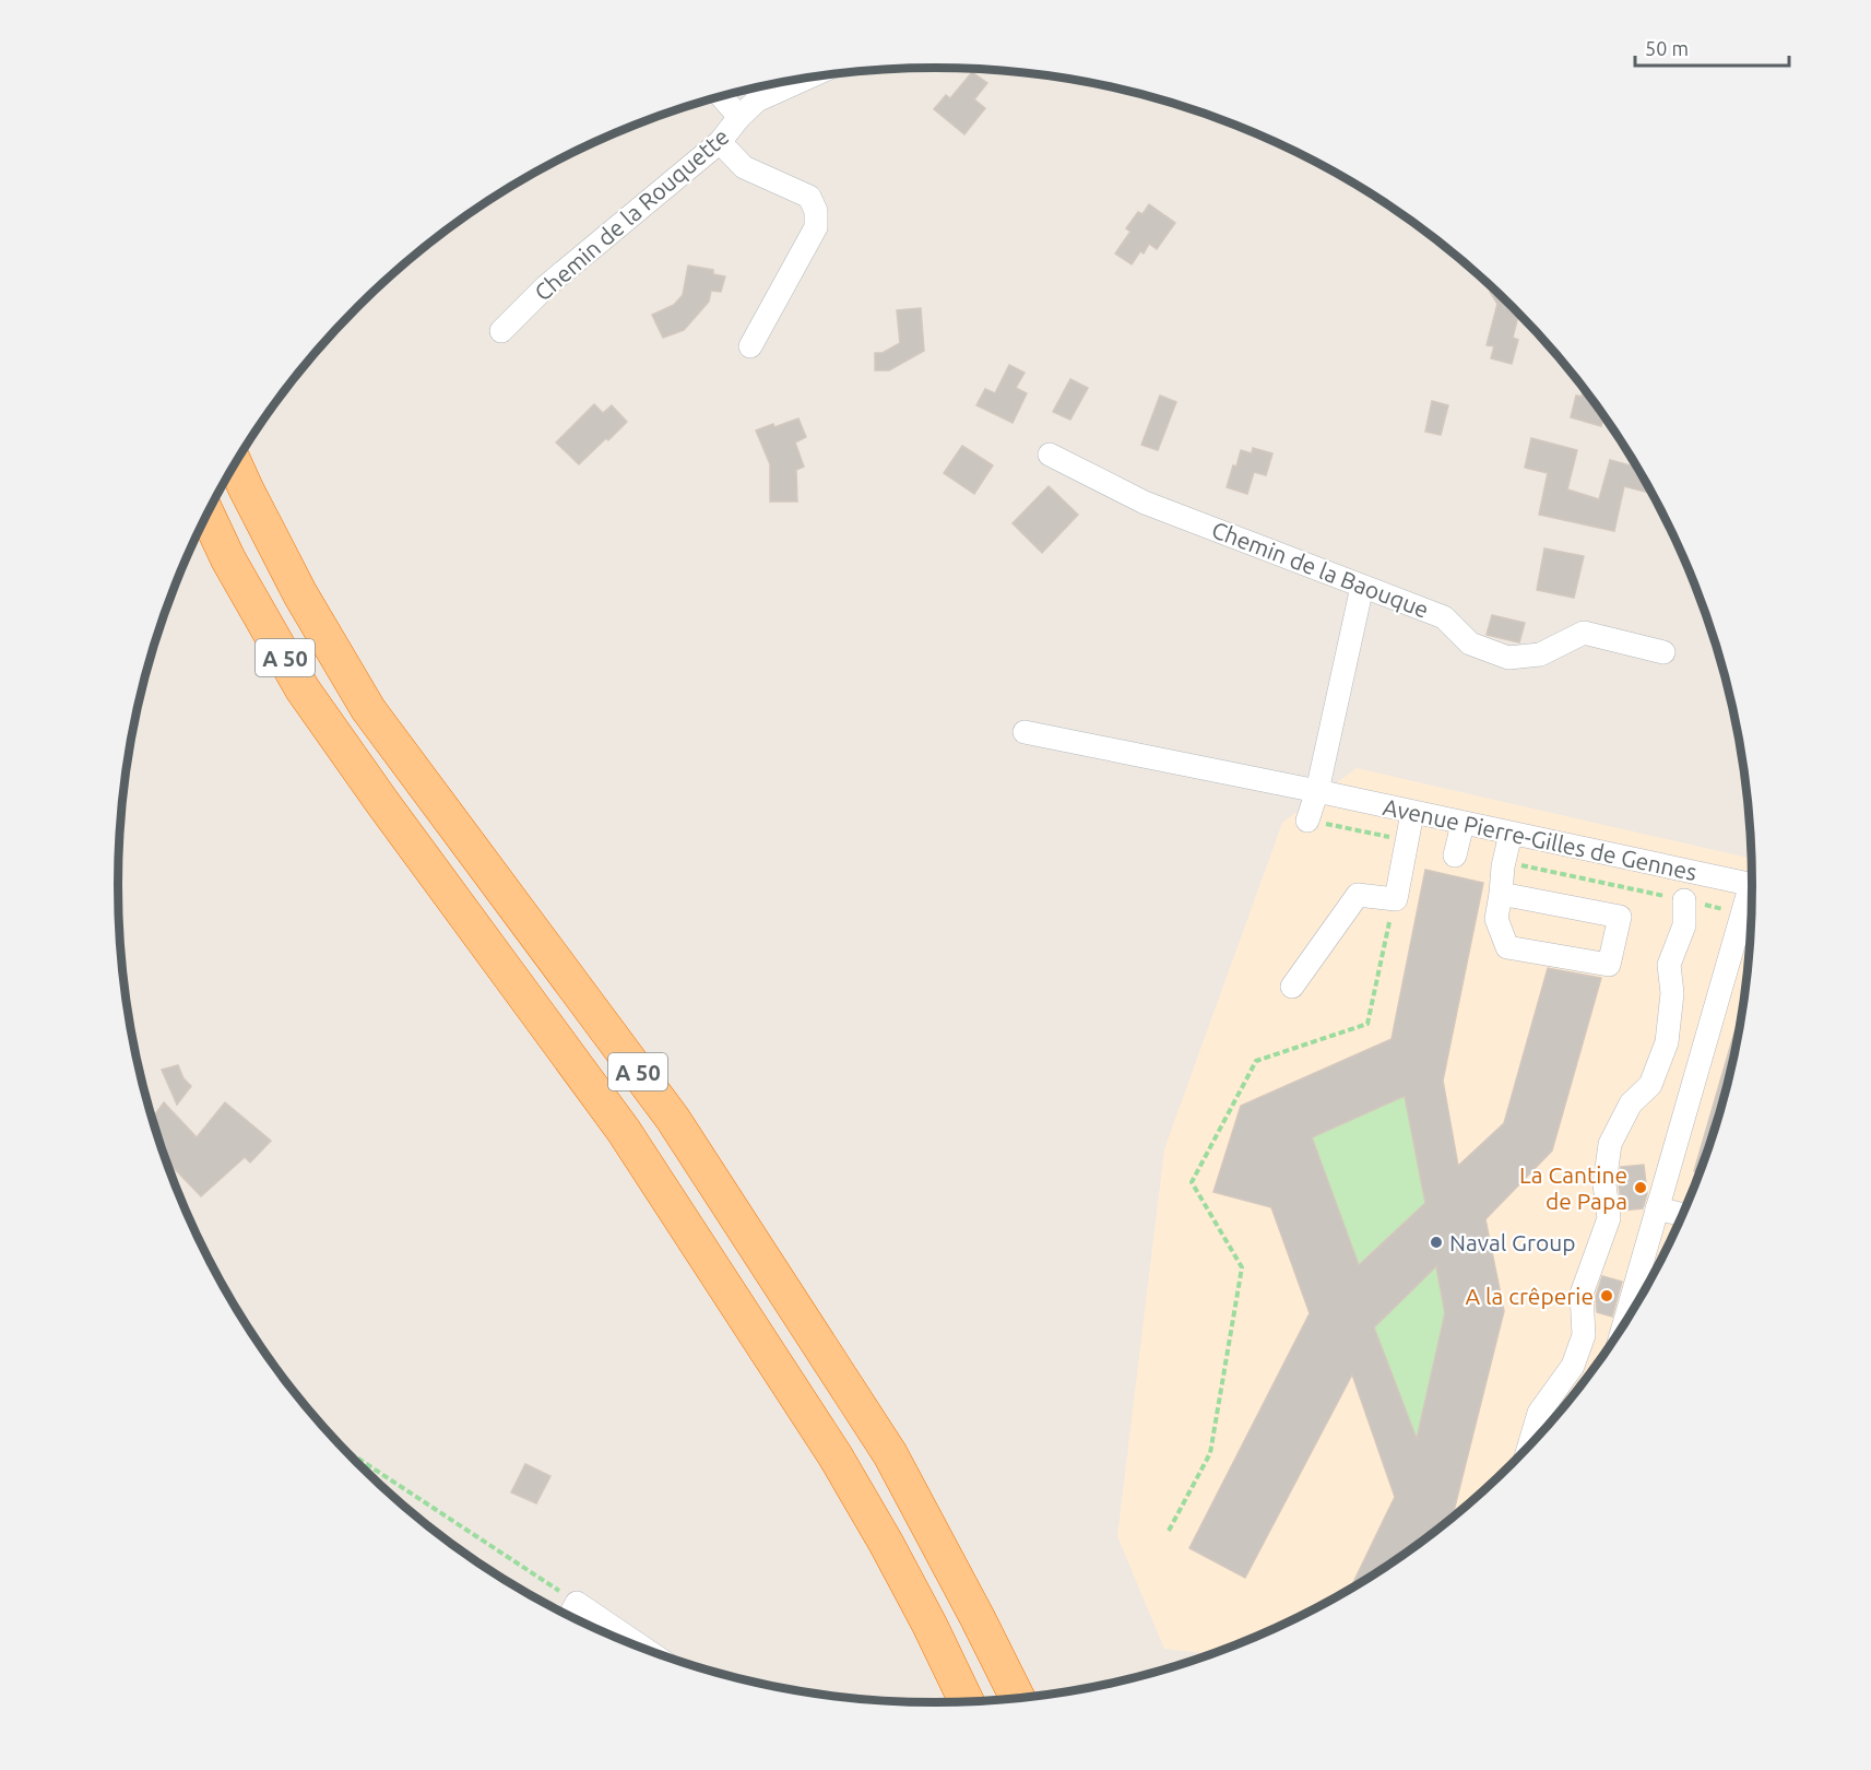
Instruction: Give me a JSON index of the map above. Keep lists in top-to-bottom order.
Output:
{
  "streets": {
    "highway": ["A 50"],
    "street": ["Chemin de la Rouquette", "Chemin de la Baouque", "Avenue Pierre-Gilles de Gennes"]
  },
  "places": ["La Cantine de Papa", "Naval Group", "A la crêperie"],
  "scale_bar": "50 m"
}
